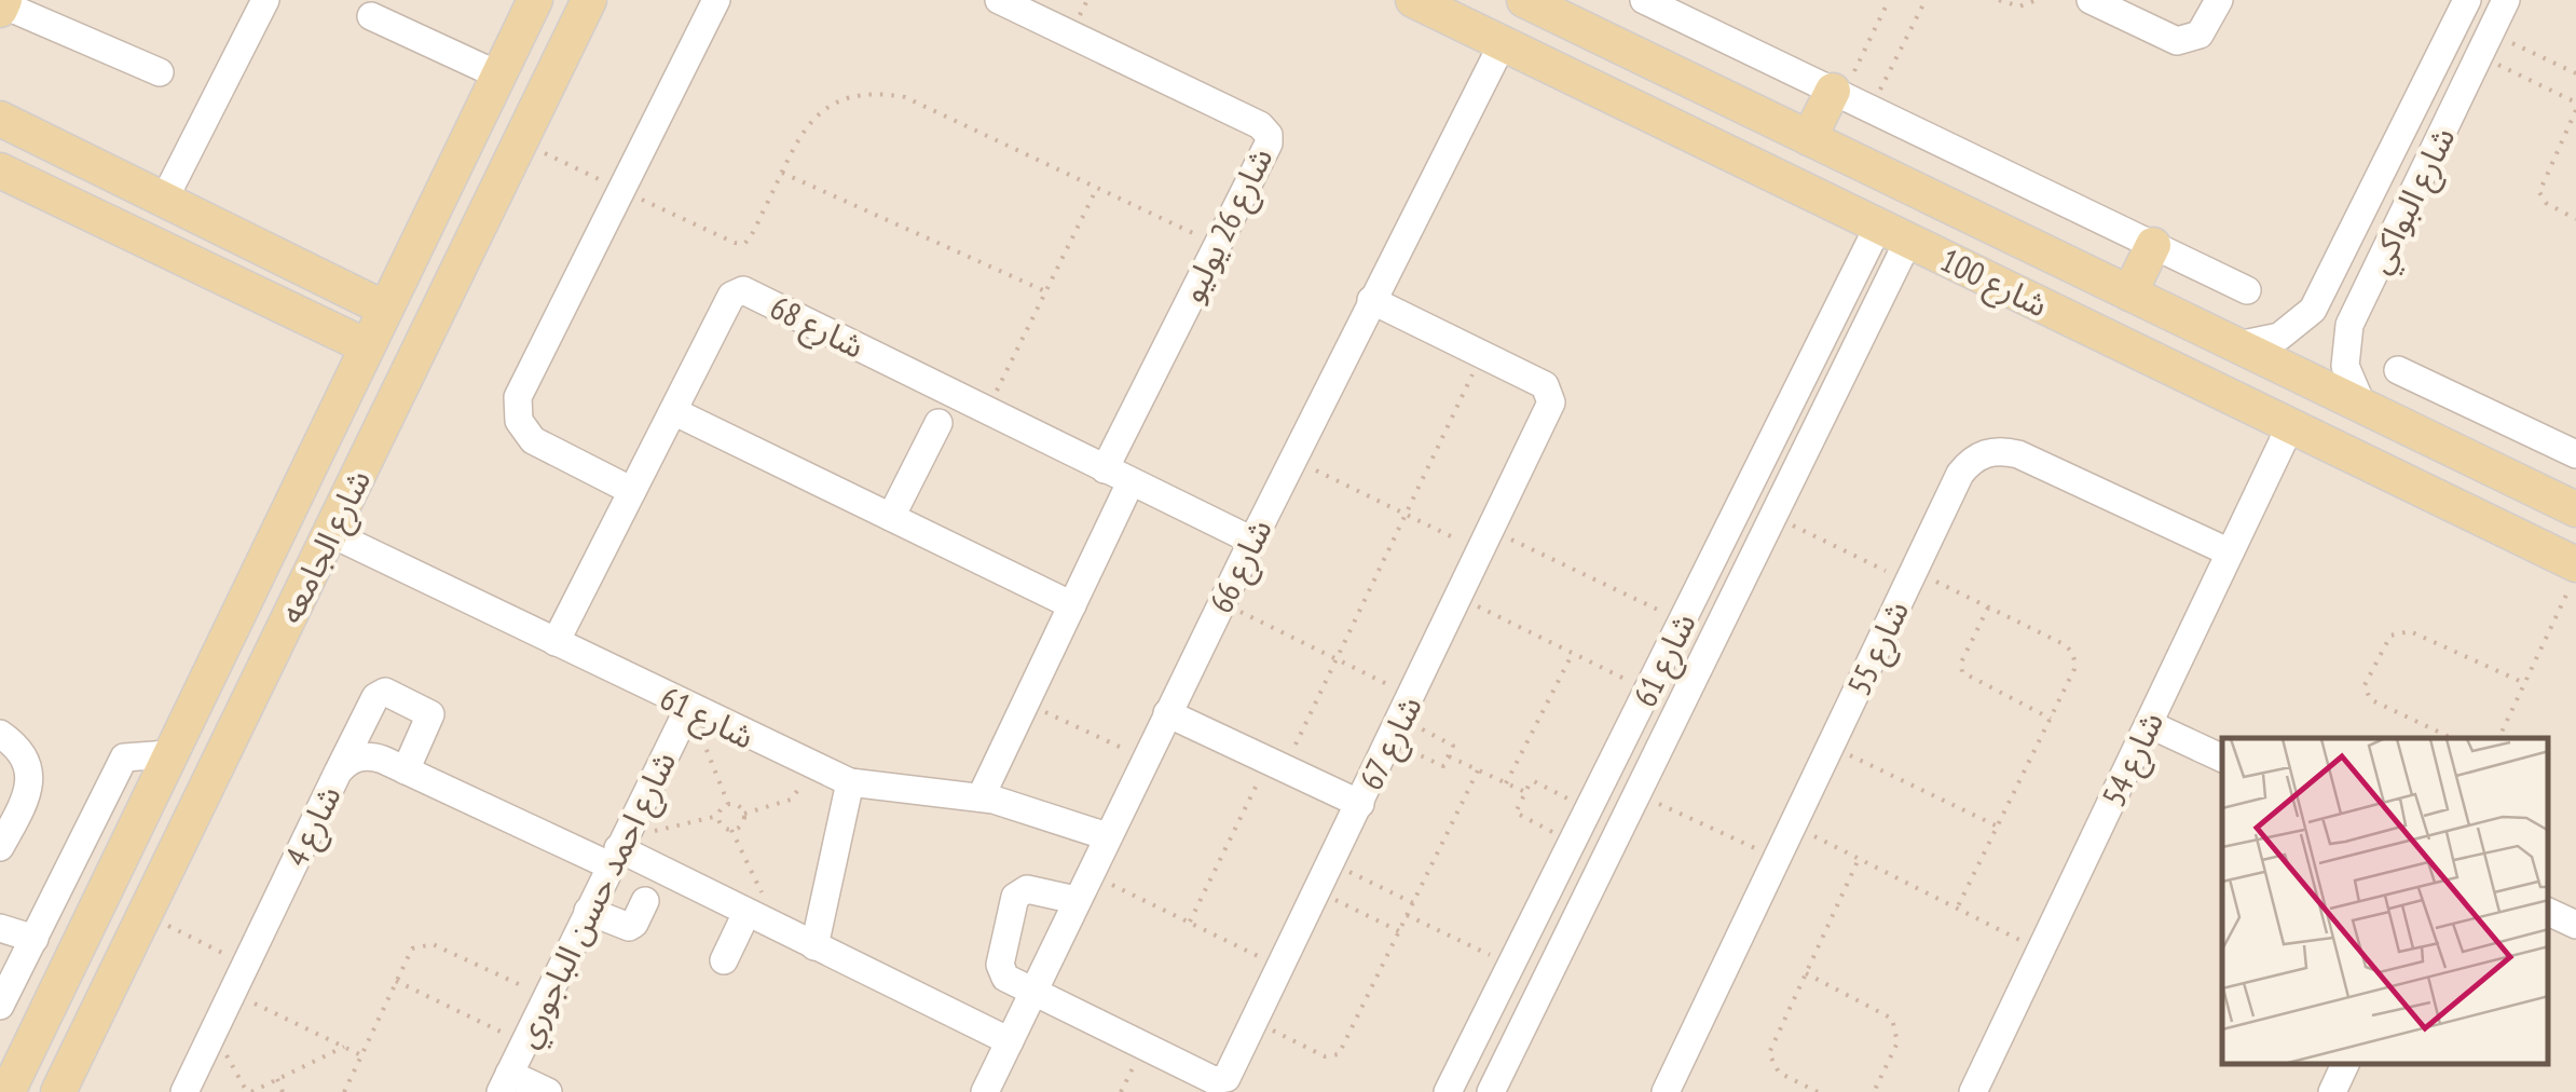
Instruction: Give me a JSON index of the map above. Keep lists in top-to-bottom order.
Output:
{
  "streets": {
    "main road": ["شارع 100", "شارع الجامعه"],
    "street": [
      "شارع البواكي",
      "شارع 26 يوليو",
      "شارع 68",
      "شارع 66",
      "شارع 55",
      "شارع 61",
      "شارع 67",
      "شارع 54",
      "شارع 4",
      "شارع احمد حسن الباجوري"
    ]
  },
  "crossings": [
    ["شارع البواكي", "شارع 100"],
    ["شارع 26 يوليو", "شارع 68"],
    ["شارع 100", "شارع 66"],
    ["شارع 100", "شارع 61"],
    ["شارع 100", "شارع 54"],
    ["شارع 68", "شارع 66"],
    ["شارع 68", "شارع 61"],
    ["شارع الجامعه", "شارع 61"],
    ["شارع 66", "شارع 61"],
    ["شارع 66", "شارع 67"],
    ["شارع 66", "شارع 4"],
    ["شارع 55", "شارع 54"],
    ["شارع 61", "شارع احمد حسن الباجوري"],
    ["شارع 4", "شارع احمد حسن الباجوري"]
  ]
}
